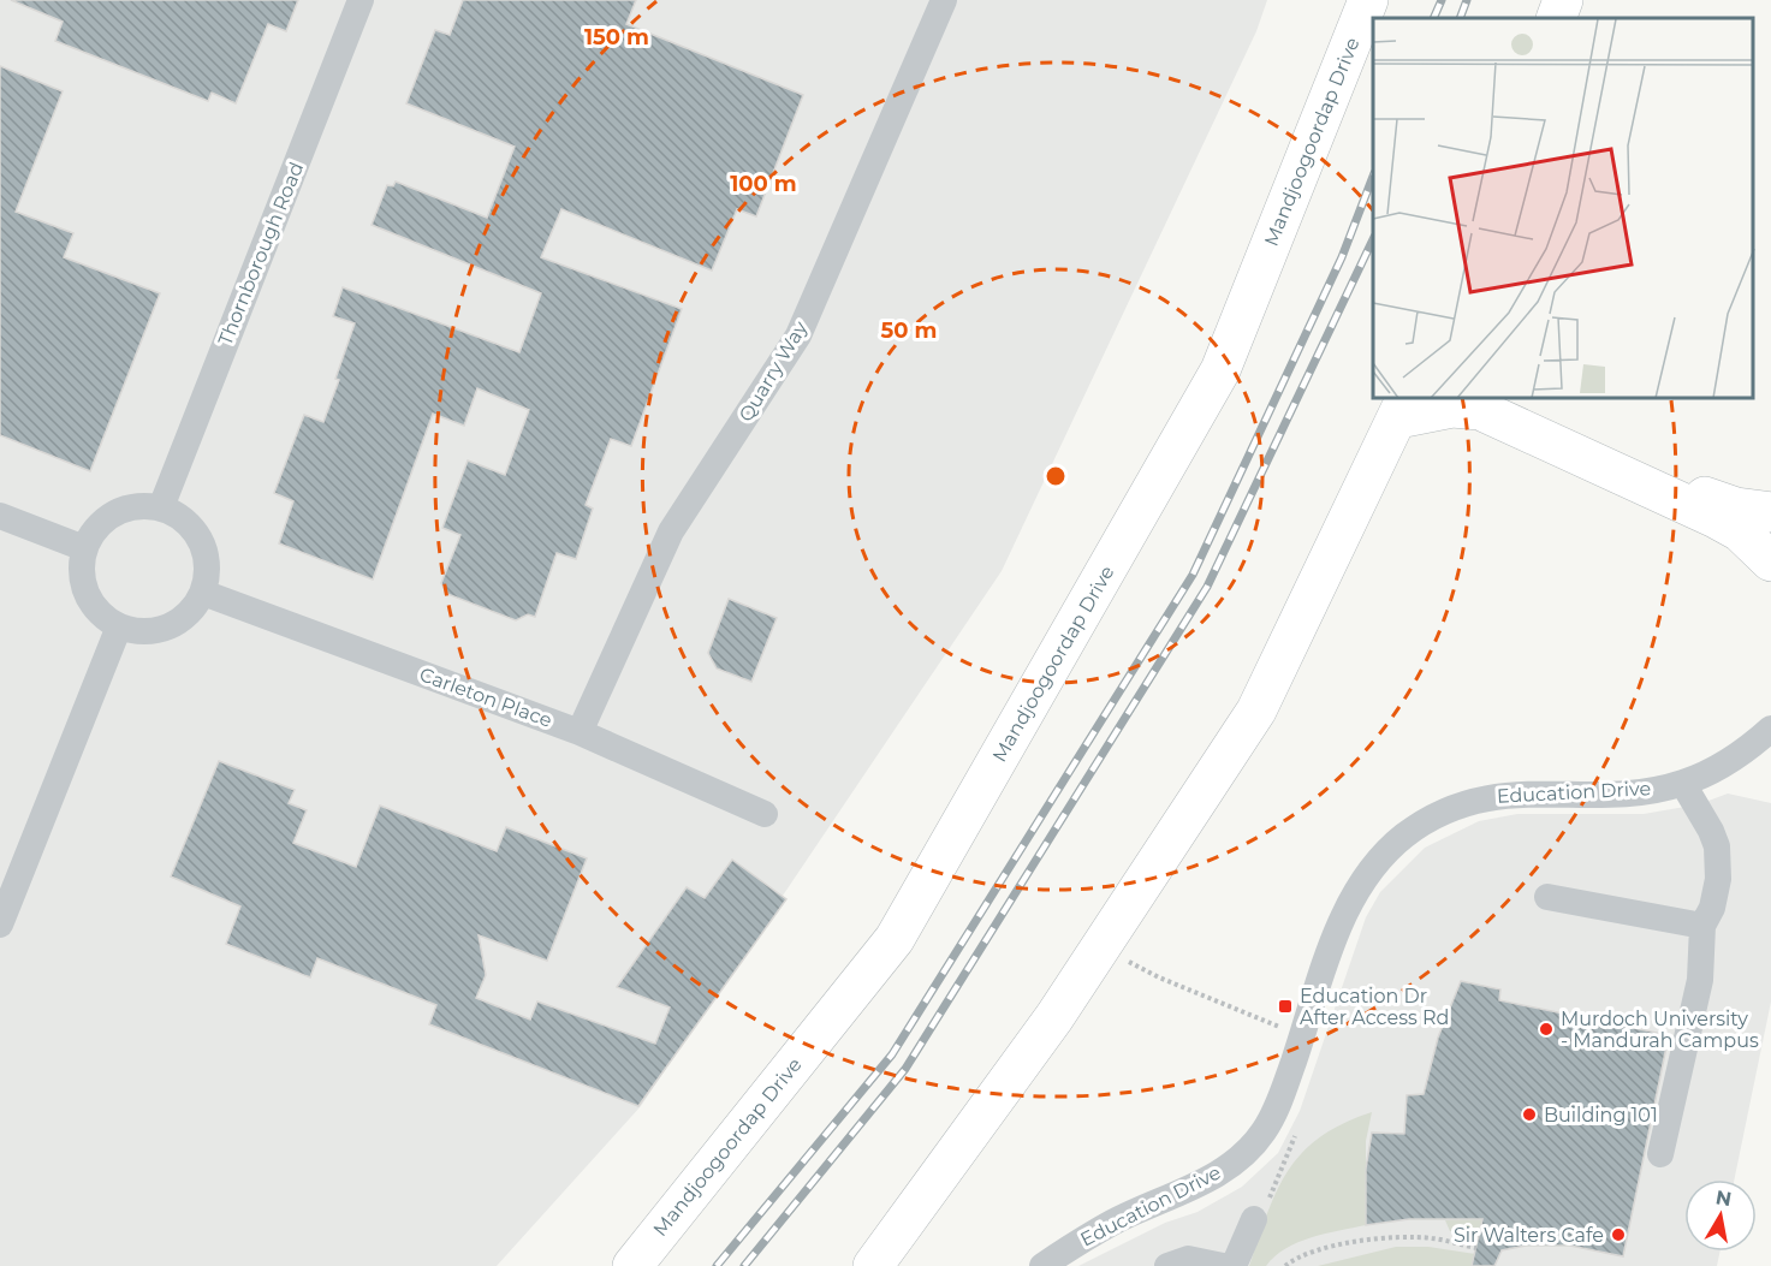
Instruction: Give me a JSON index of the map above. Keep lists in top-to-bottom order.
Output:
{
  "streets": {
    "highway": ["Mandjoogoordap Drive"],
    "street": [
      "Thornborough Road",
      "Quarry Way",
      "Carleton Place",
      "Education Drive"
    ]
  },
  "crossings": [
    ["Thornborough Road", "Carleton Place"],
    ["Quarry Way", "Carleton Place"]
  ],
  "places": {
    "transit": ["Education Dr After Access Rd"],
    "other": ["Murdoch University - Mandurah Campus", "Building 101", "Sir Walters Cafe"]
  },
  "north": "top",
  "rings": ["150 m", "100 m", "50 m"]
}
